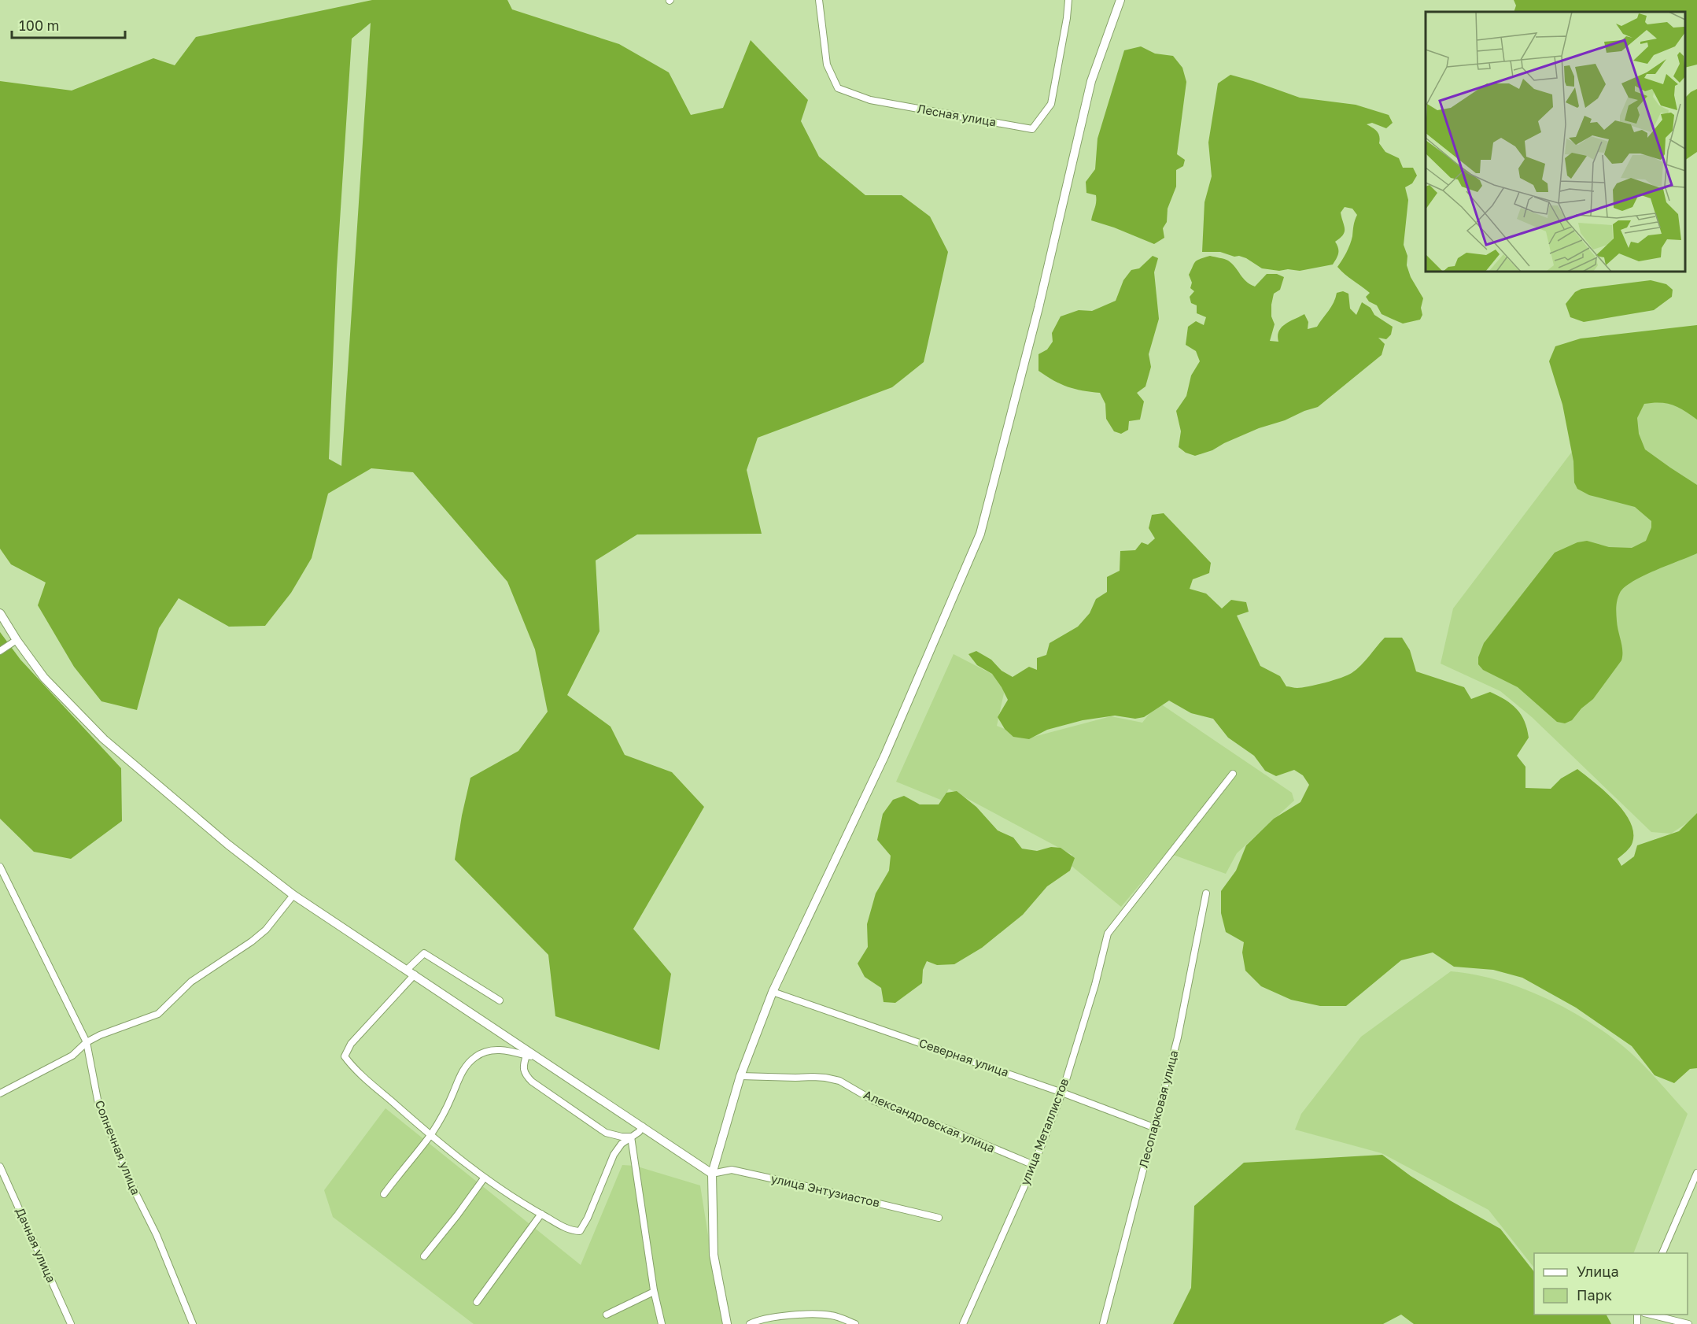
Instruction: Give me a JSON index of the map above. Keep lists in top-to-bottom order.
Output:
{
  "streets": {
    "street": [
      "Лесная улица",
      "Северная улица",
      "Лесопарковая улица",
      "Александровская улица",
      "улица Металлистов",
      "Солнечная улица",
      "улица Энтузиастов",
      "Дачная улица"
    ]
  },
  "crossings": [
    ["Северная улица", "Лесопарковая улица"],
    ["Северная улица", "улица Металлистов"],
    ["Александровская улица", "улица Металлистов"]
  ],
  "legend": ["Улица", "Парк"],
  "scale_bar": "100 m"
}
